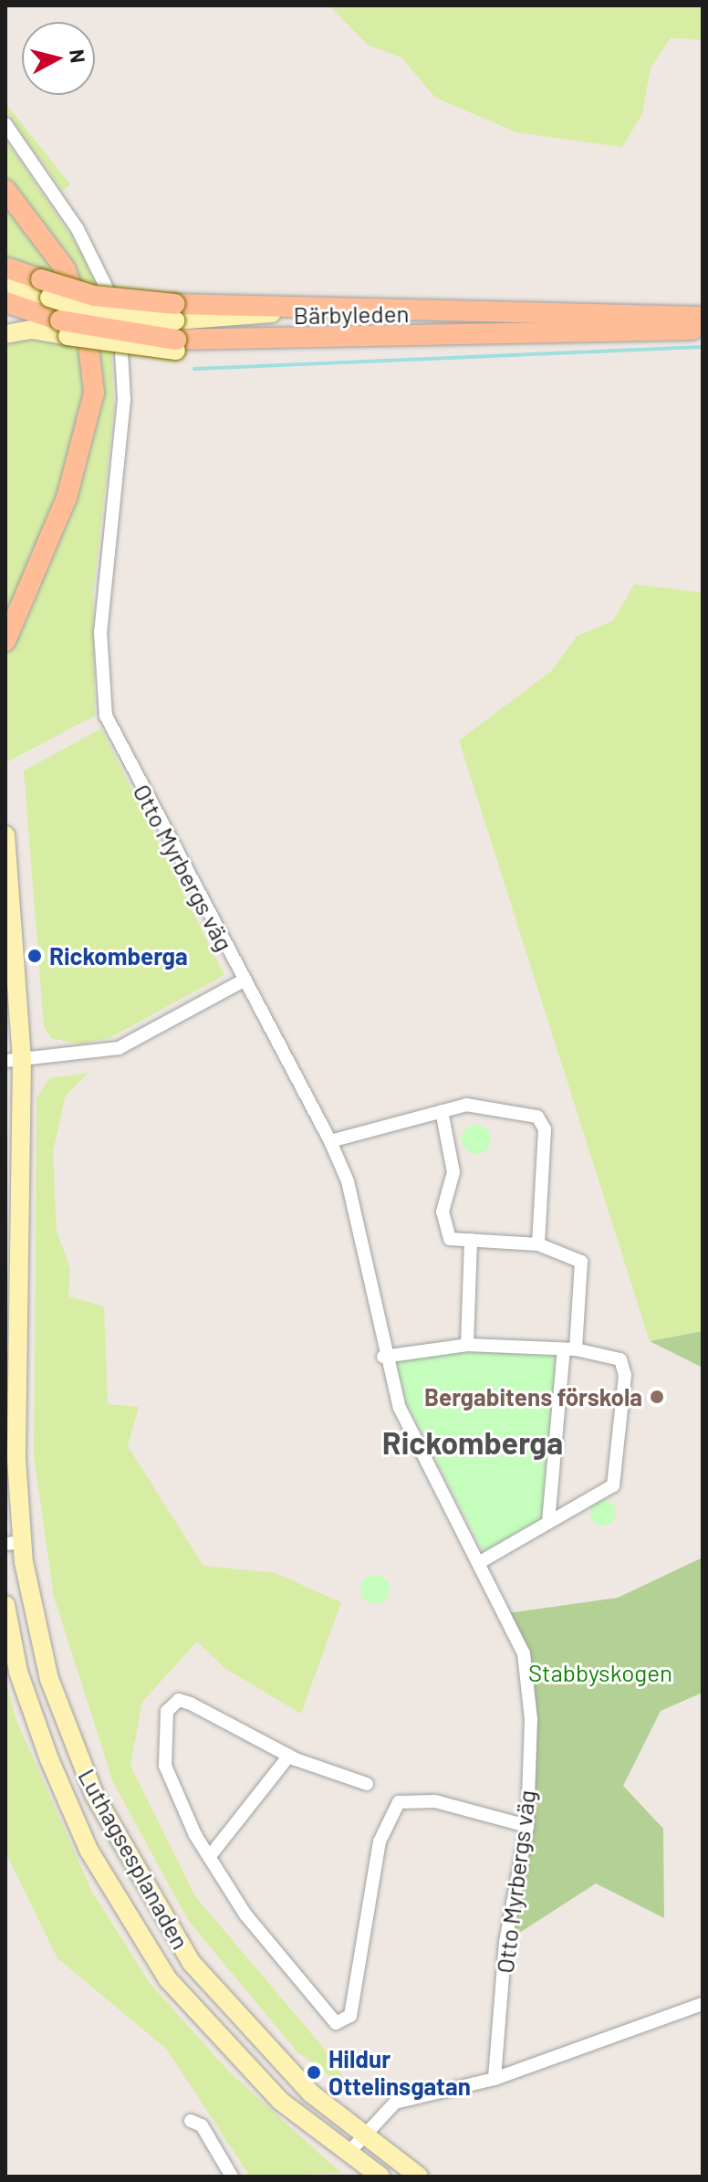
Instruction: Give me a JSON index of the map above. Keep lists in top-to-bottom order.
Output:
{
  "streets": {
    "main road": ["Bärbyleden", "Luthagsesplanaden"],
    "street": ["Otto Myrbergs väg"]
  },
  "districts": ["Rickomberga"],
  "parks": ["Stabbyskogen"],
  "places": ["Rickomberga", "Bergabitens förskola", "Hildur Ottelinsgatan"],
  "north": "right"
}
